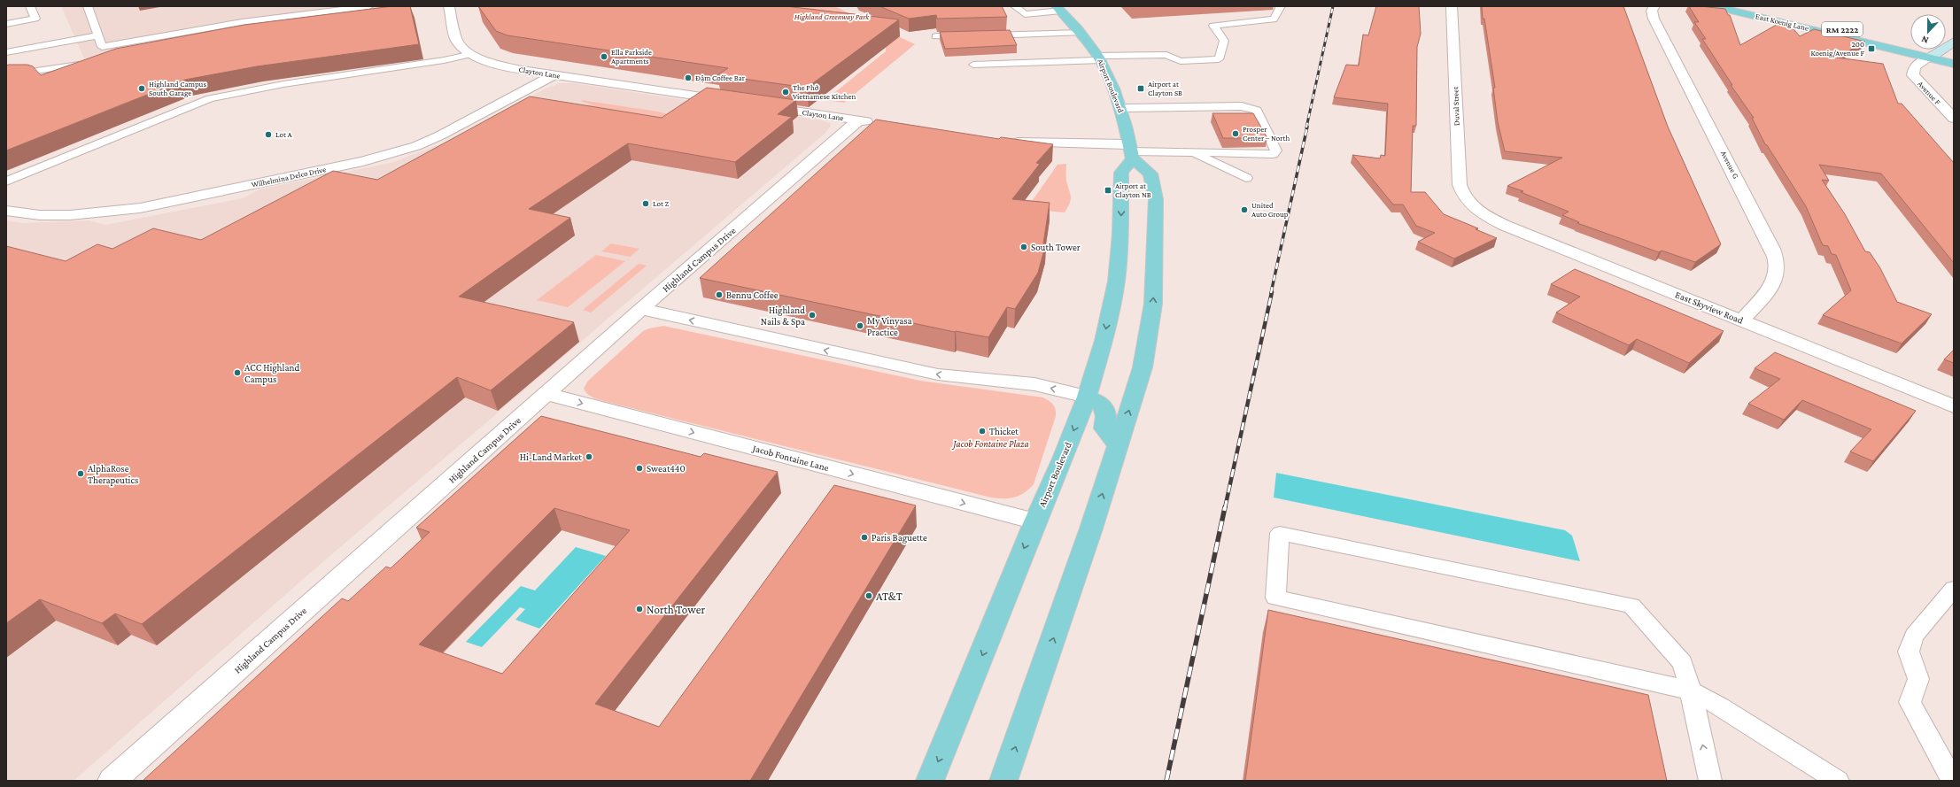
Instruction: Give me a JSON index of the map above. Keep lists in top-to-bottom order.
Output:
{
  "streets": {
    "main road": ["East Koenig Lane", "RM 2222", "Airport Boulevard"],
    "street": [
      "Clayton Lane",
      "Avenue F",
      "Duval Street",
      "Avenue G",
      "Wilhelmina Delco Drive",
      "Highland Campus Drive",
      "East Skyview Road",
      "Jacob Fontaine Lane"
    ]
  },
  "crossings": [
    ["East Koenig Lane", "Avenue F"],
    ["Clayton Lane", "Wilhelmina Delco Drive"],
    ["Clayton Lane", "Highland Campus Drive"],
    ["Airport Boulevard", "Jacob Fontaine Lane"],
    ["Duval Street", "East Skyview Road"],
    ["Avenue G", "East Skyview Road"],
    ["Highland Campus Drive", "Jacob Fontaine Lane"]
  ],
  "parks": ["Highland Greenway Park", "Jacob Fontaine Plaza"],
  "places": {
    "transit": ["200 Koenig/Avenue F", "Airport at Clayton SB", "Airport at Clayton NB"],
    "other": [
      "Ella Parkside Apartments",
      "Đậm Coffee Bar",
      "Highland Campus South Garage",
      "The Phở Vietnamese Kitchen",
      "Prosper Center – North",
      "Lot A",
      "Lot Z",
      "United Auto Group",
      "South Tower",
      "Bennu Coffee",
      "Highland Nails & Spa",
      "My Vinyasa Practice",
      "ACC Highland Campus",
      "Thicket",
      "Hi-Land Market",
      "Sweat440",
      "AlphaRose Therapeutics",
      "Paris Baguette",
      "AT&T",
      "North Tower"
    ]
  },
  "north": "bottom"
}
